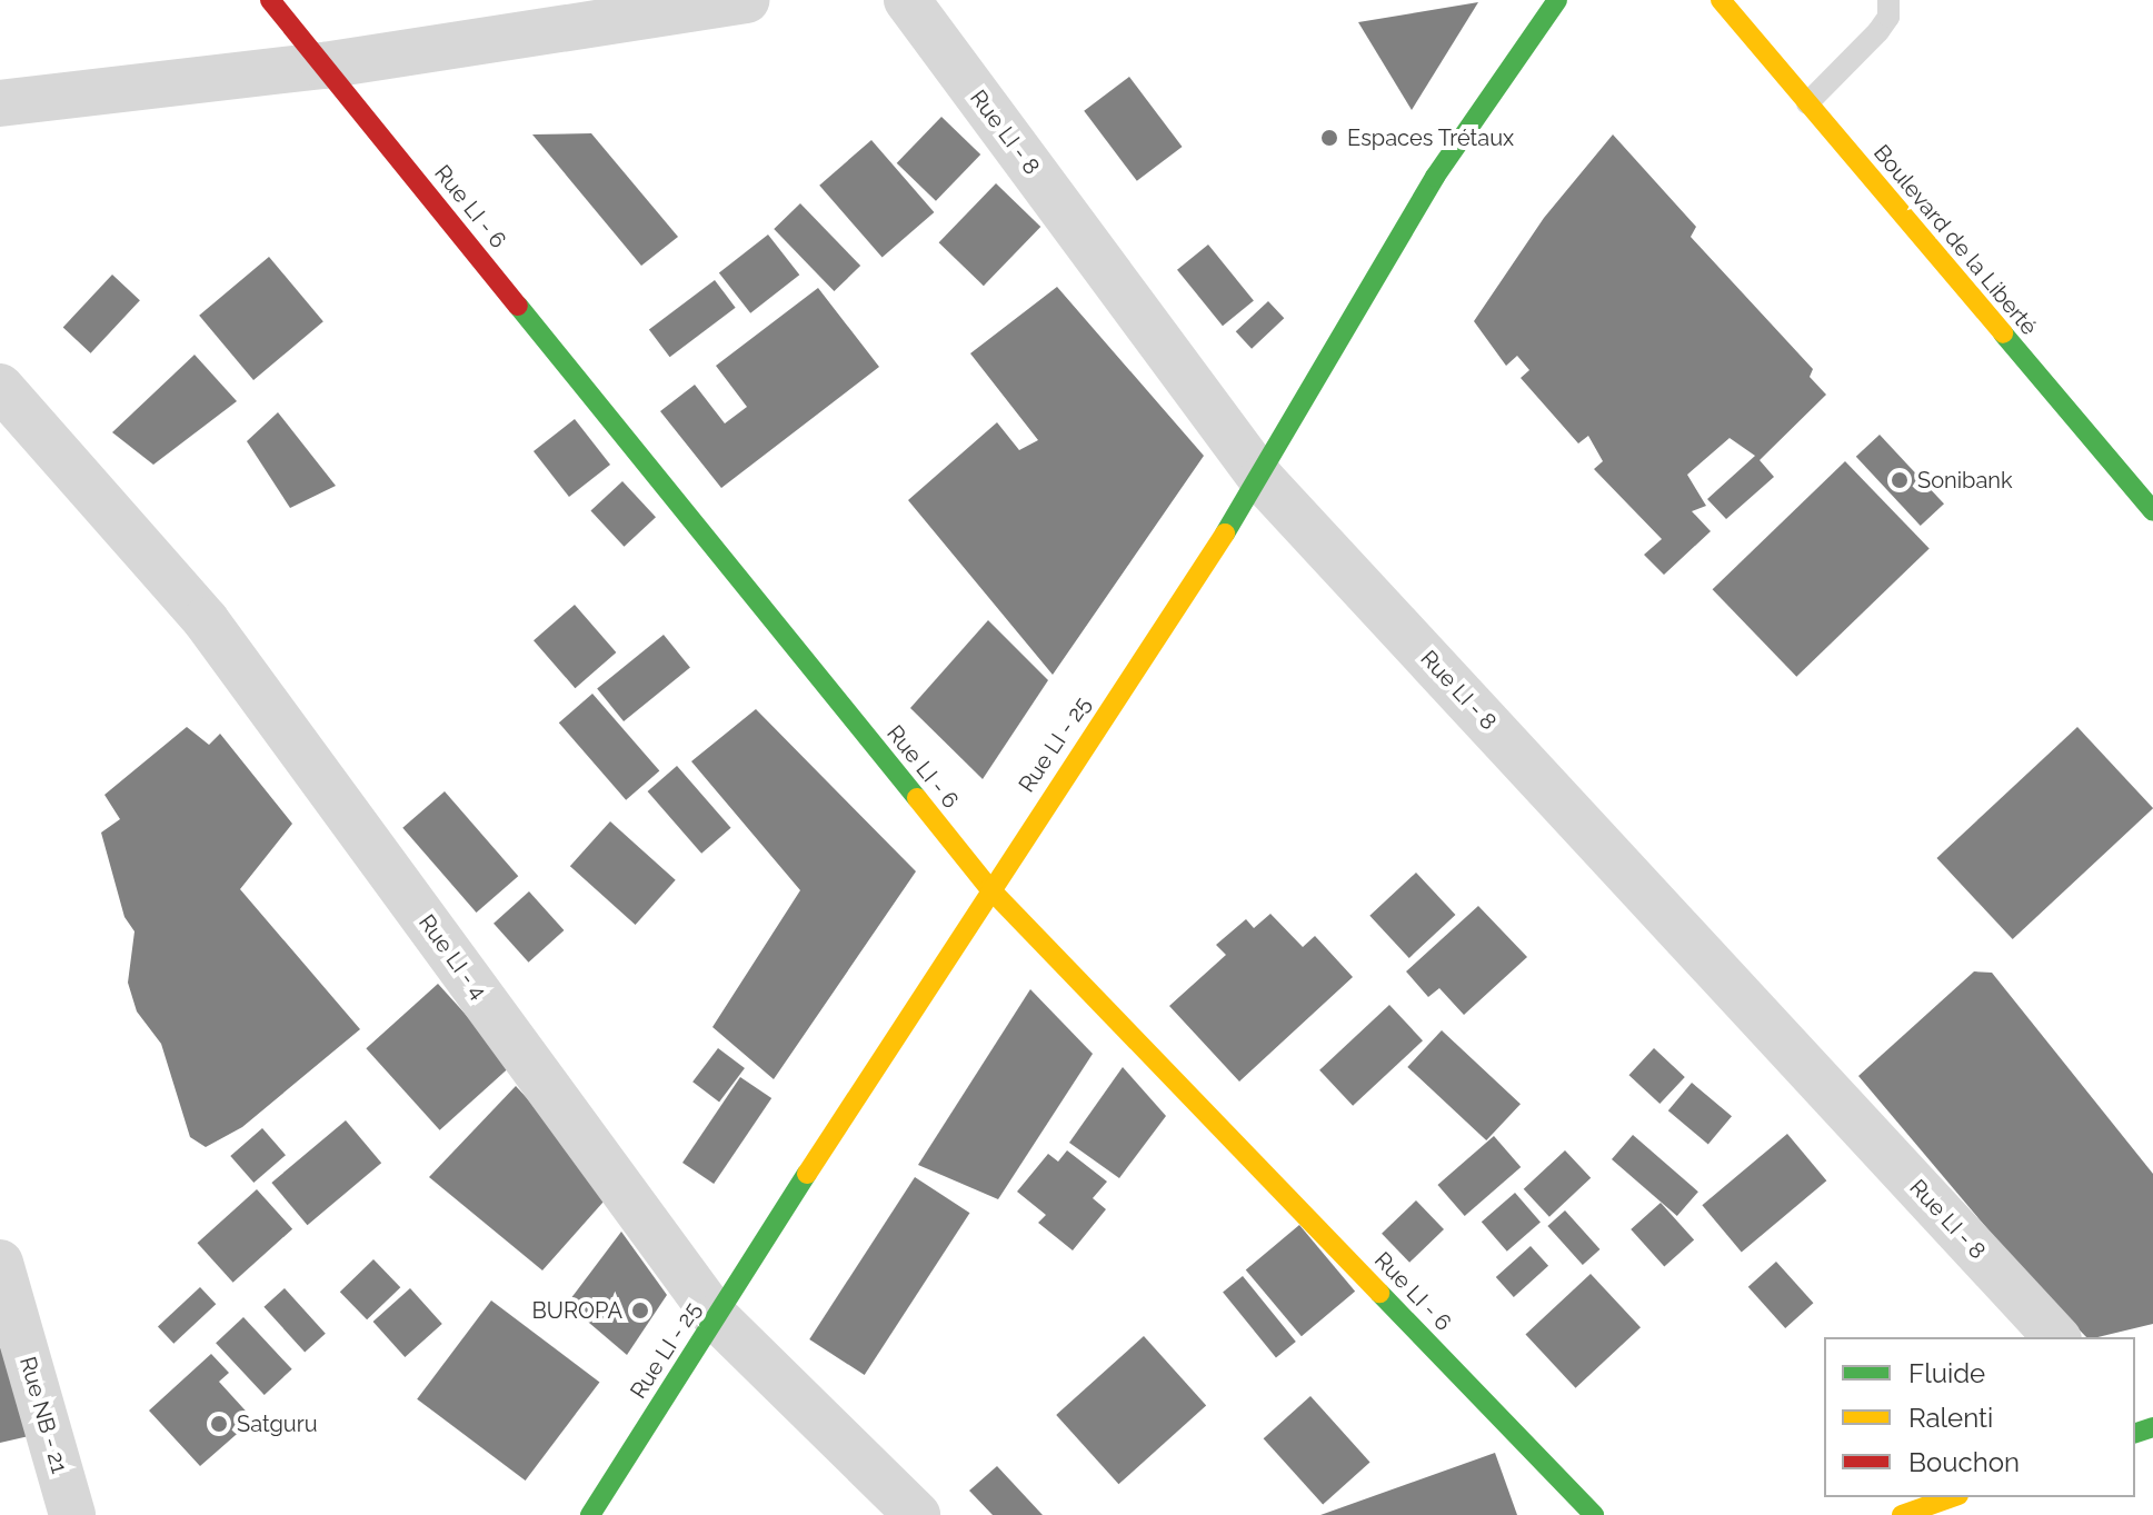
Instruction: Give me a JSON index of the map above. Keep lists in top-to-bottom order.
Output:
{
  "streets": {
    "main road": ["Rue LI - 6", "Boulevard de la Liberté", "Rue LI - 25"],
    "street": ["Rue LI - 8", "Rue LI - 4", "Rue NB - 21"]
  },
  "crossings": [
    ["Rue LI - 8", "Rue LI - 25"],
    ["Rue LI - 6", "Rue LI - 25"],
    ["Rue LI - 25", "Rue LI - 4"]
  ],
  "places": [
    "Espaces Trétaux",
    "Sonibank",
    "BUROPA",
    "Satguru"
  ],
  "legend": ["Fluide", "Ralenti", "Bouchon"]
}
